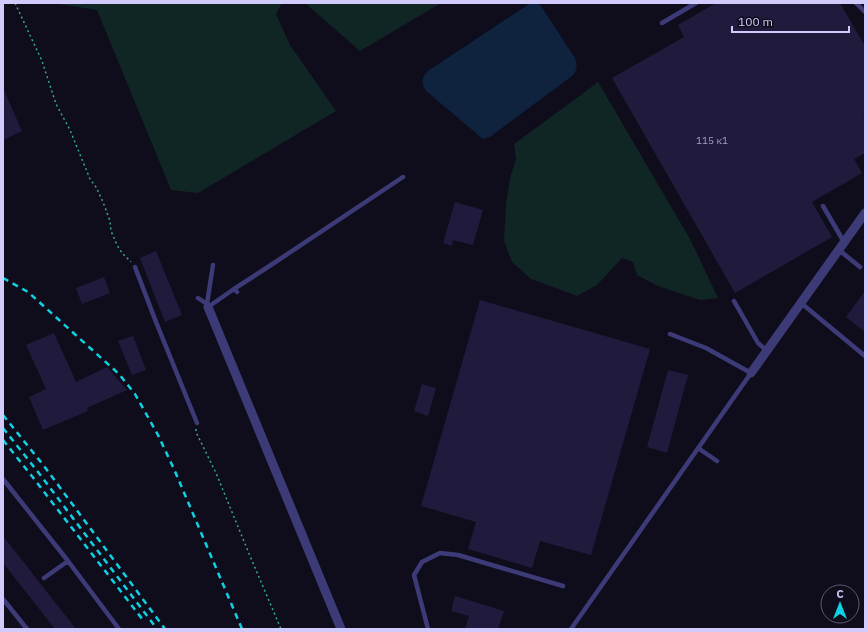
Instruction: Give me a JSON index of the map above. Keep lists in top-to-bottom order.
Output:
{
  "house_numbers": ["115 к1"],
  "scale_bar": "100 m",
  "north": "top"
}
